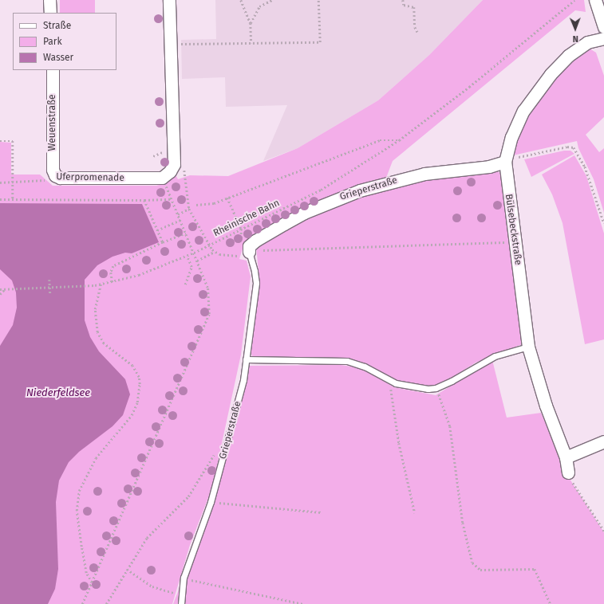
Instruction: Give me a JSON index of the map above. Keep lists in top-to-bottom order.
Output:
{
  "streets": {
    "street": [
      "Weuenstraße",
      "Uferpromenade",
      "Grieperstraße",
      "Bülsebeckstraße"
    ],
    "path": ["Rheinische Bahn"]
  },
  "crossings": [
    ["Weuenstraße", "Uferpromenade"],
    ["Grieperstraße", "Bülsebeckstraße"]
  ],
  "water": ["Niederfeldsee"],
  "legend": ["Straße", "Park", "Wasser"],
  "north": "bottom"
}
